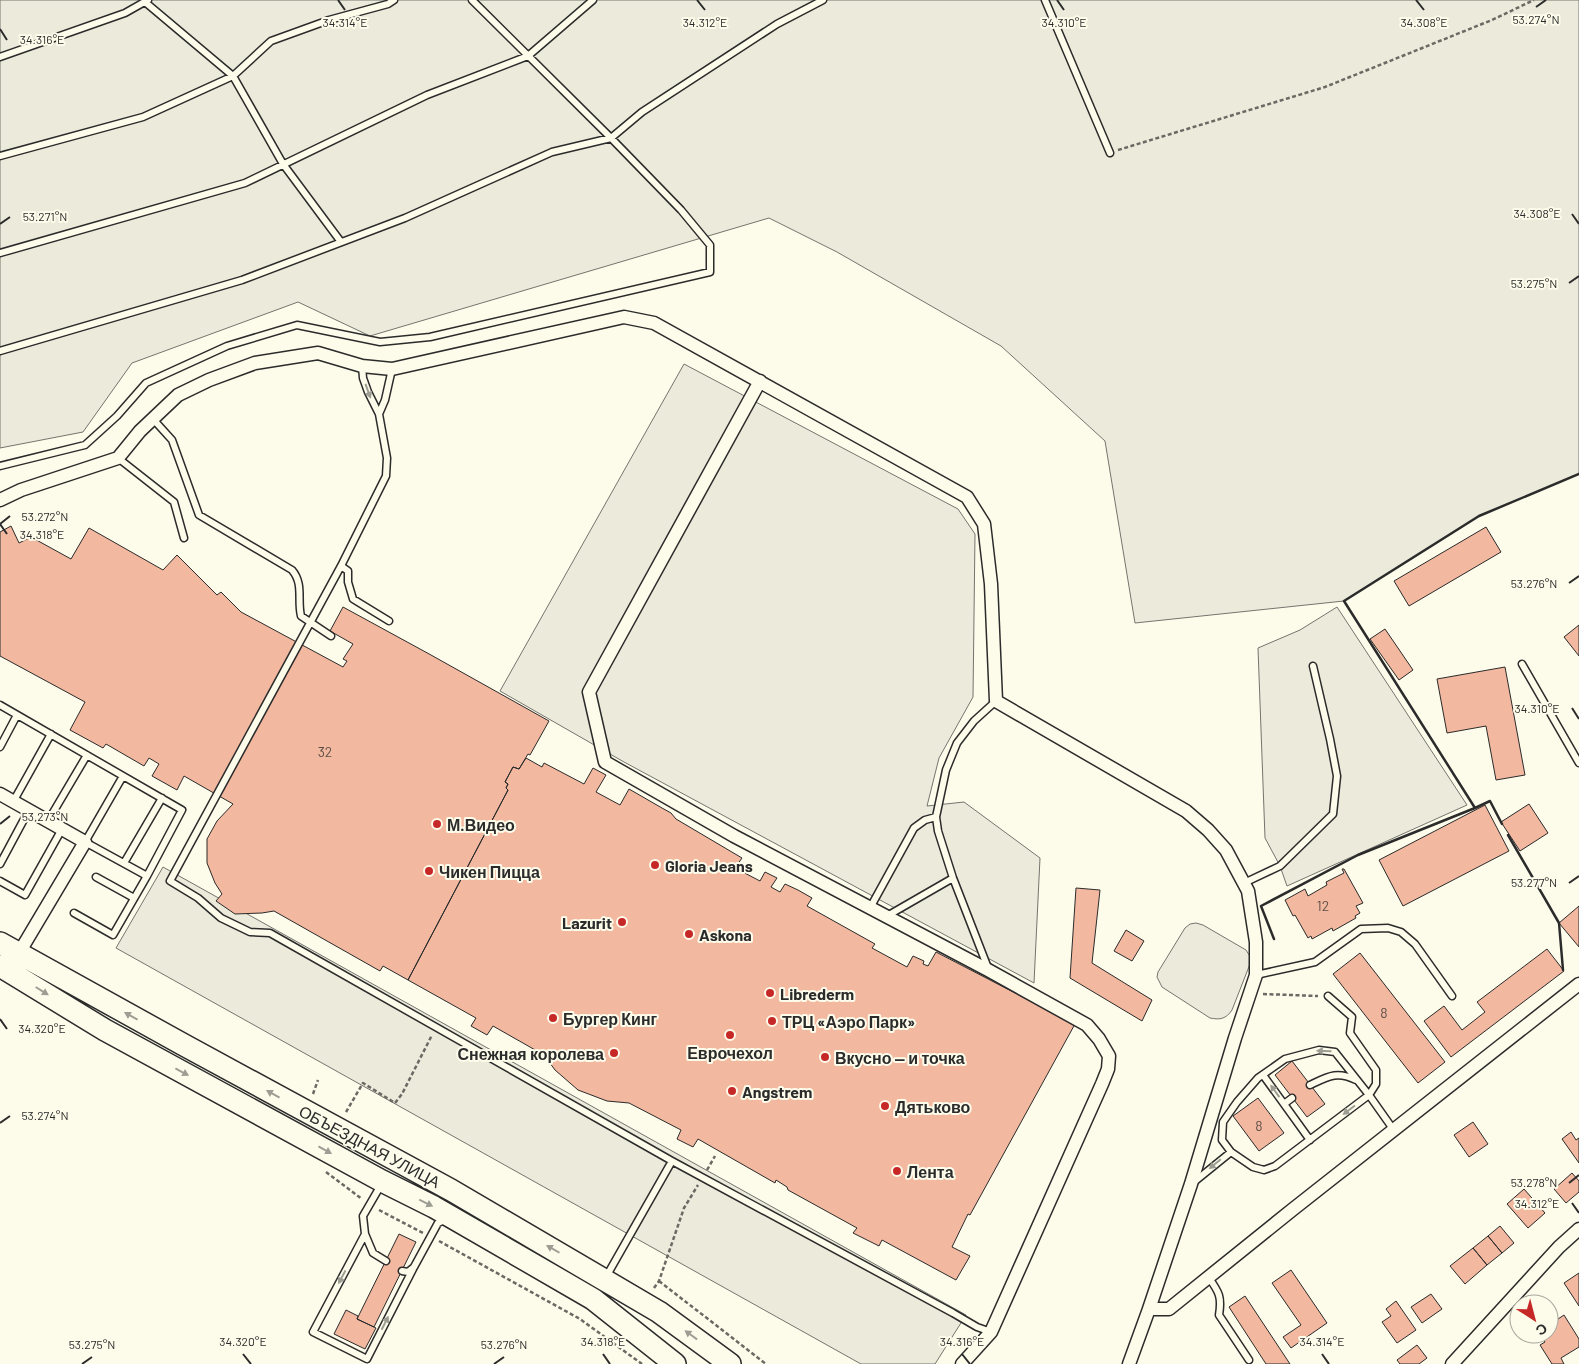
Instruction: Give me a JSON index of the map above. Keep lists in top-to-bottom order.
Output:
{
  "streets": {
    "main road": ["ОБЪЕЗДНАЯ УЛИЦА"]
  },
  "places": [
    "М.Видео",
    "Gloria Jeans",
    "Чикен Пицца",
    "Lazurit",
    "Askona",
    "Librederm",
    "Бургер Кинг",
    "ТРЦ «Аэро Парк»",
    "Еврочехол",
    "Снежная королева",
    "Вкусно — и точка",
    "Angstrem",
    "Дятьково",
    "Лента"
  ],
  "house_numbers": [
    "32",
    "12",
    "8",
    "8"
  ],
  "north": "bottom right",
  "coordinates": [
    "53.274°N",
    "34.314°E",
    "34.312°E",
    "34.310°E",
    "34.308°E",
    "34.316°E",
    "53.271°N",
    "53.275°N",
    "53.272°N",
    "34.318°E",
    "53.276°N",
    "53.273°N",
    "53.277°N",
    "34.320°E",
    "53.278°N"
  ]
}
